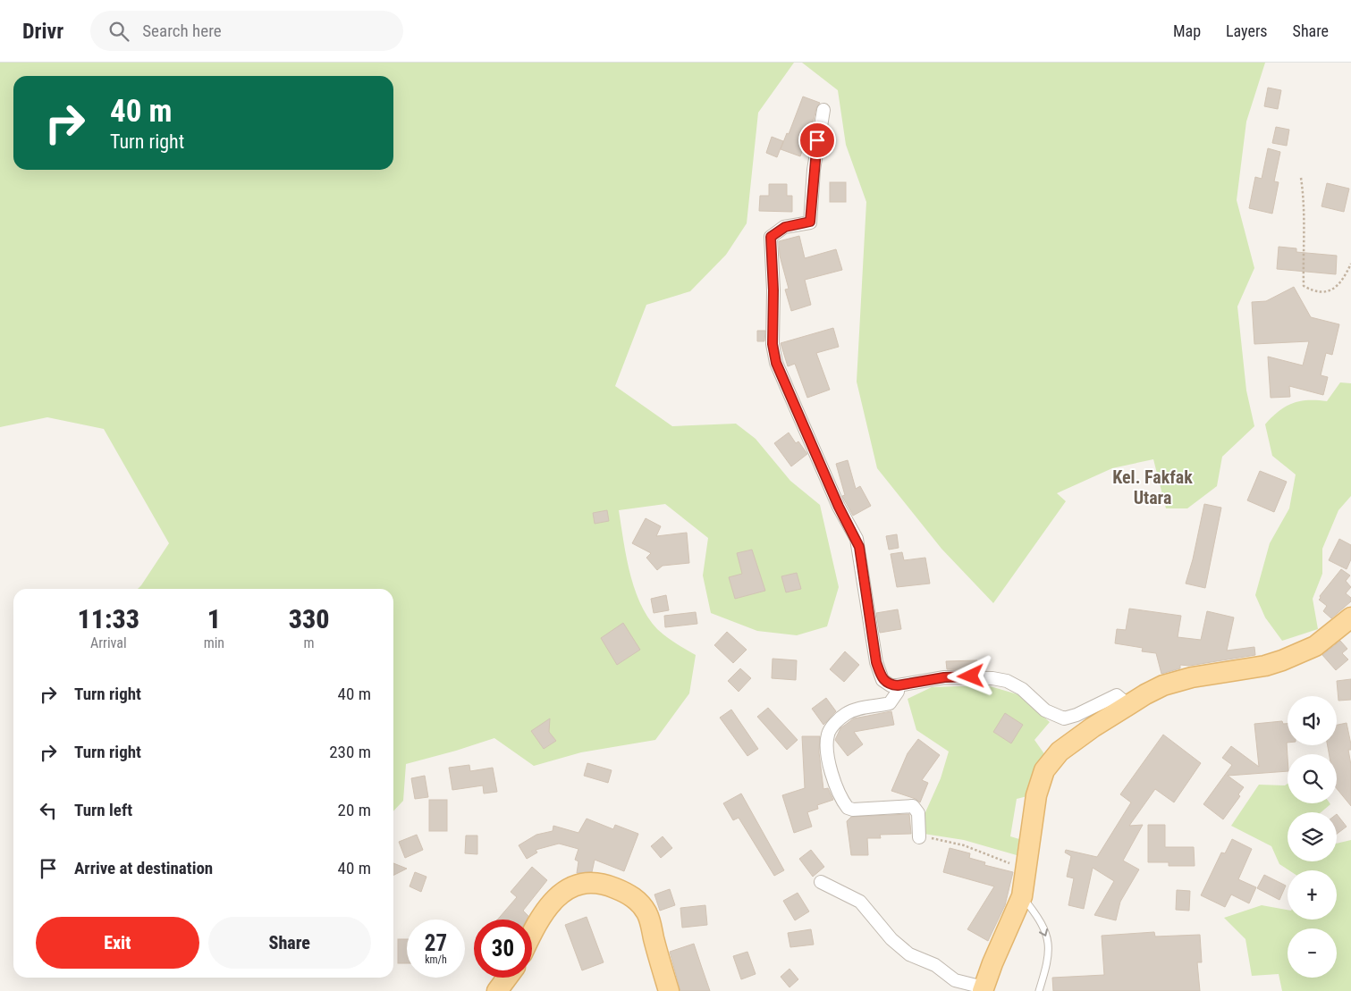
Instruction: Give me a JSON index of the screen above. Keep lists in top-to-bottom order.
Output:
{
  "districts": ["Kel. Fakfak Utara"],
  "page": {
    "header": "Drivr",
    "search": "Search here",
    "nav": ["Map", "Layers", "Share"],
    "turn": ["40 m", "Turn right"],
    "eta": [
      "11:33",
      "Arrival",
      "1",
      "min",
      "330",
      "m"
    ],
    "list": [
      {
        "name": "Turn right",
        "value": "40 m"
      },
      {
        "name": "Turn right",
        "value": "230 m"
      },
      {
        "name": "Turn left",
        "value": "20 m"
      },
      {
        "name": "Arrive at destination",
        "value": "40 m"
      }
    ],
    "map_buttons": ["+", "−"],
    "buttons": ["Exit", "Share"],
    "speed": "27 km/h",
    "limit": "30"
  }
}
